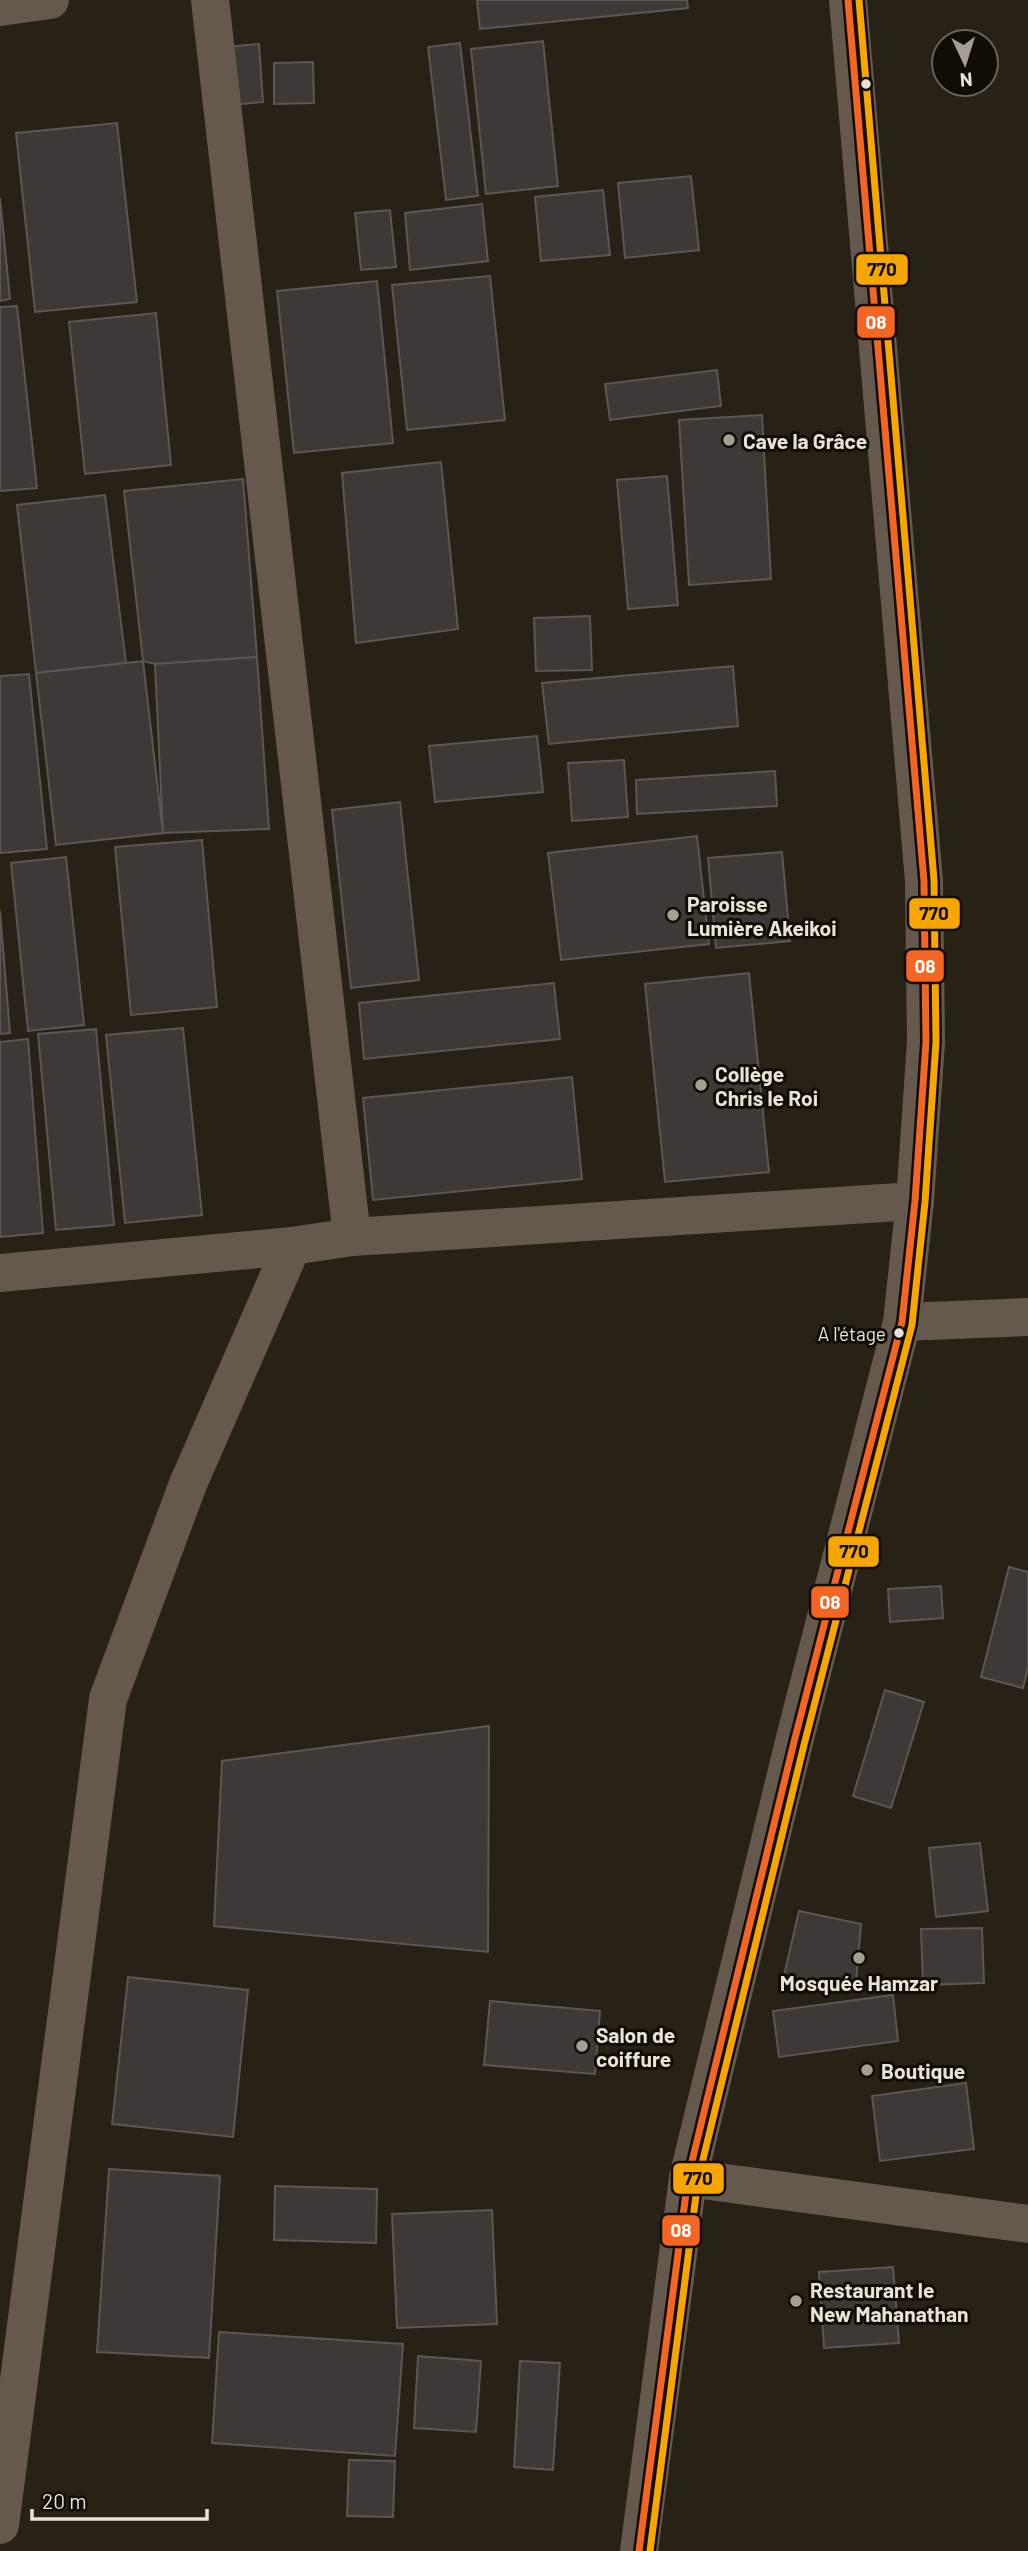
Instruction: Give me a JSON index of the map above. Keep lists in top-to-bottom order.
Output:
{
  "places": [
    "Cave la Grâce",
    "Paroisse Lumière Akeikoi",
    "Collège Chris le Roi",
    "A l'étage",
    "Mosquée Hamzar",
    "Salon de coiffure",
    "Boutique",
    "Restaurant le New Mahanathan"
  ],
  "lines": ["transit line 08", "transit line 770"],
  "scale_bar": "20 m",
  "north": "bottom"
}
